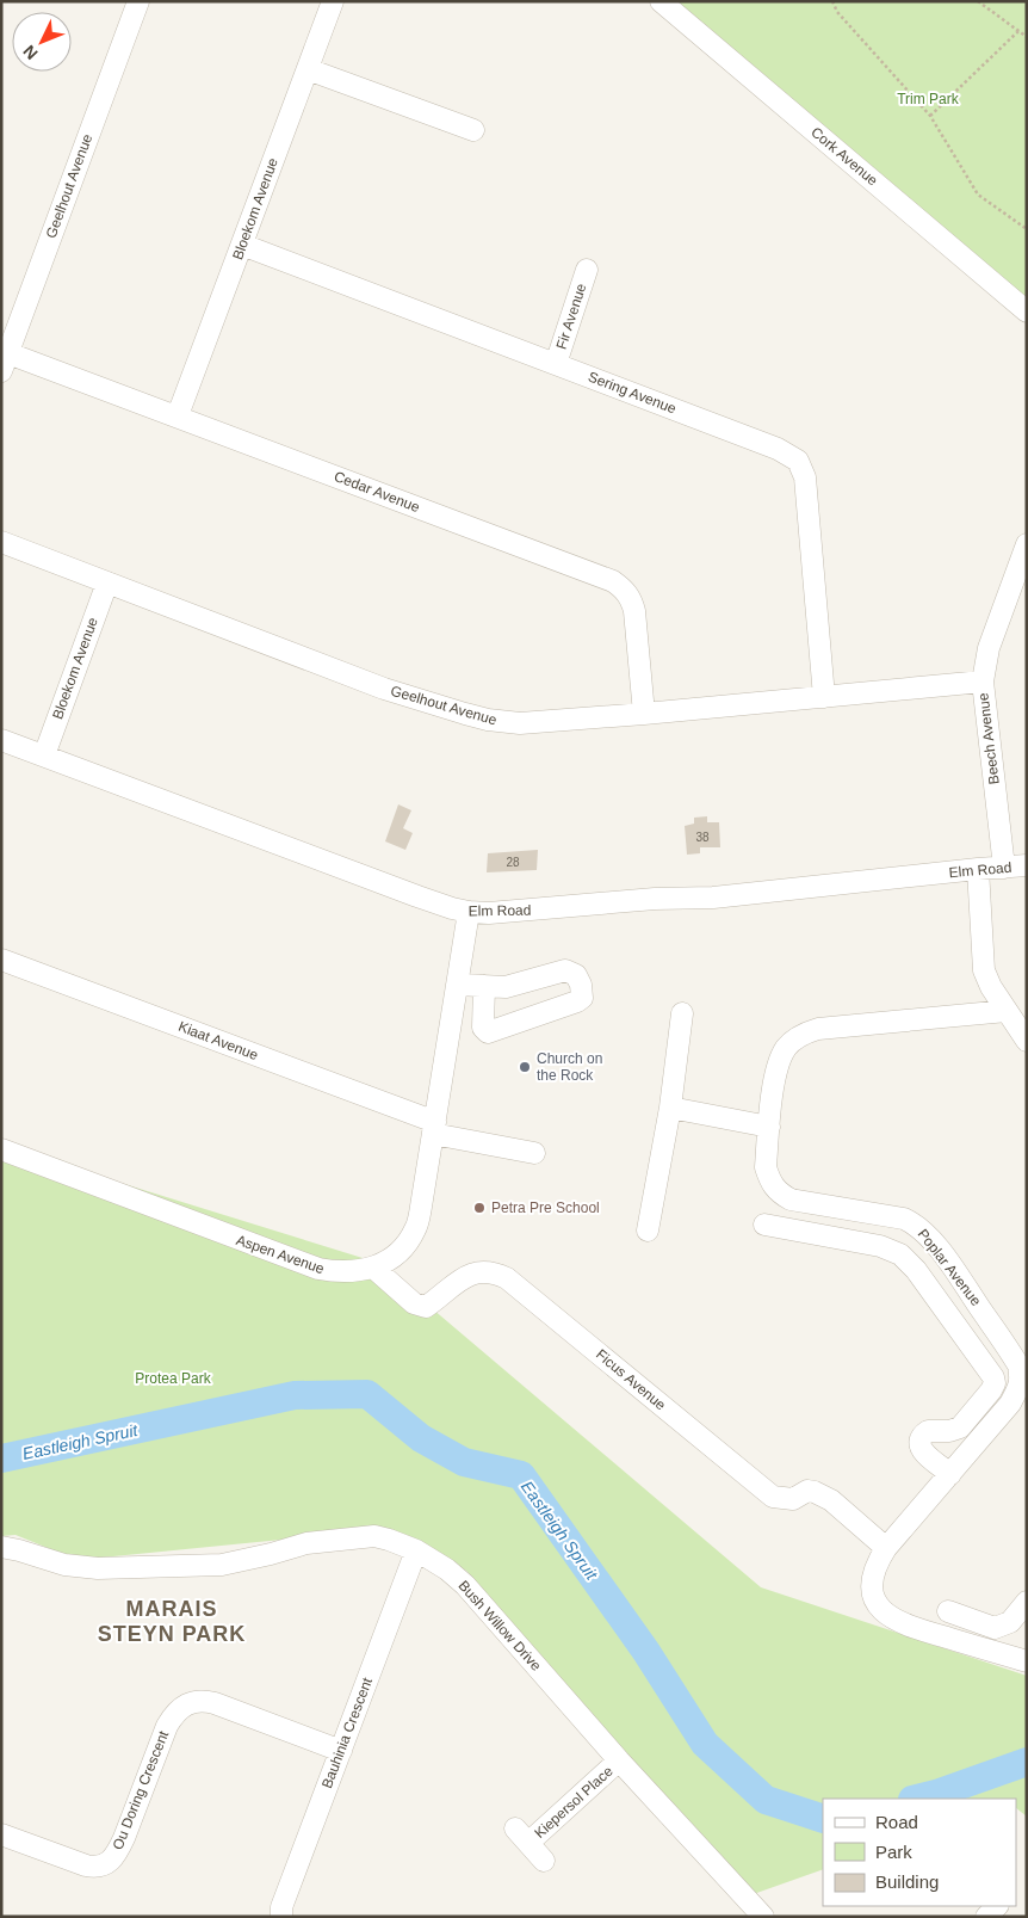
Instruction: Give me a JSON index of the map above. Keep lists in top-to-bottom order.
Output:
{
  "streets": {
    "street": [
      "Cork Avenue",
      "Geelhout Avenue",
      "Bloekom Avenue",
      "Fir Avenue",
      "Sering Avenue",
      "Cedar Avenue",
      "Beech Avenue",
      "Elm Road",
      "Kiaat Avenue",
      "Aspen Avenue",
      "Poplar Avenue",
      "Ficus Avenue",
      "Bush Willow Drive",
      "Bauhinia Crescent",
      "Ou Doring Crescent",
      "Kiepersol Place"
    ]
  },
  "crossings": [
    ["Geelhout Avenue", "Bloekom Avenue"],
    ["Geelhout Avenue", "Sering Avenue"],
    ["Geelhout Avenue", "Cedar Avenue"],
    ["Geelhout Avenue", "Beech Avenue"],
    ["Bloekom Avenue", "Sering Avenue"],
    ["Bloekom Avenue", "Cedar Avenue"],
    ["Bloekom Avenue", "Elm Road"],
    ["Fir Avenue", "Sering Avenue"],
    ["Beech Avenue", "Elm Road"],
    ["Elm Road", "Aspen Avenue"],
    ["Kiaat Avenue", "Aspen Avenue"],
    ["Aspen Avenue", "Ficus Avenue"],
    ["Poplar Avenue", "Ficus Avenue"],
    ["Bush Willow Drive", "Bauhinia Crescent"],
    ["Bush Willow Drive", "Kiepersol Place"],
    ["Bauhinia Crescent", "Ou Doring Crescent"]
  ],
  "districts": ["MARAIS STEYN PARK"],
  "water": ["Eastleigh Spruit"],
  "parks": ["Trim Park", "Protea Park"],
  "places": ["Church on the Rock", "Petra Pre School"],
  "house_numbers": ["38", "28"],
  "legend": ["Road", "Park", "Building"],
  "north": "bottom left"
}
